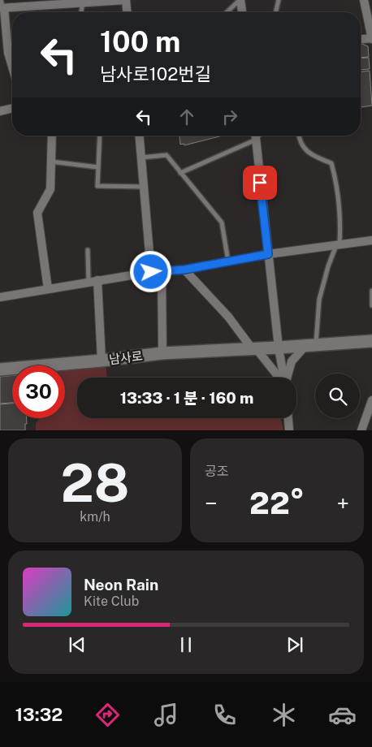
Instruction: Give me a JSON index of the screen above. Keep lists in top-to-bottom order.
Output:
{
  "streets": {
    "street": ["남사로"]
  },
  "page": {
    "turn": ["100 m", "남사로102번길"],
    "limit": "30",
    "trip": "13:33 · 1 분 · 160 m",
    "tile": [
      ["28", "km/h"],
      "공조"
    ],
    "heat": ["−", "22°", "+"],
    "song": ["Neon Rain", "Kite Club"],
    "tabs": "13:32"
  }
}
